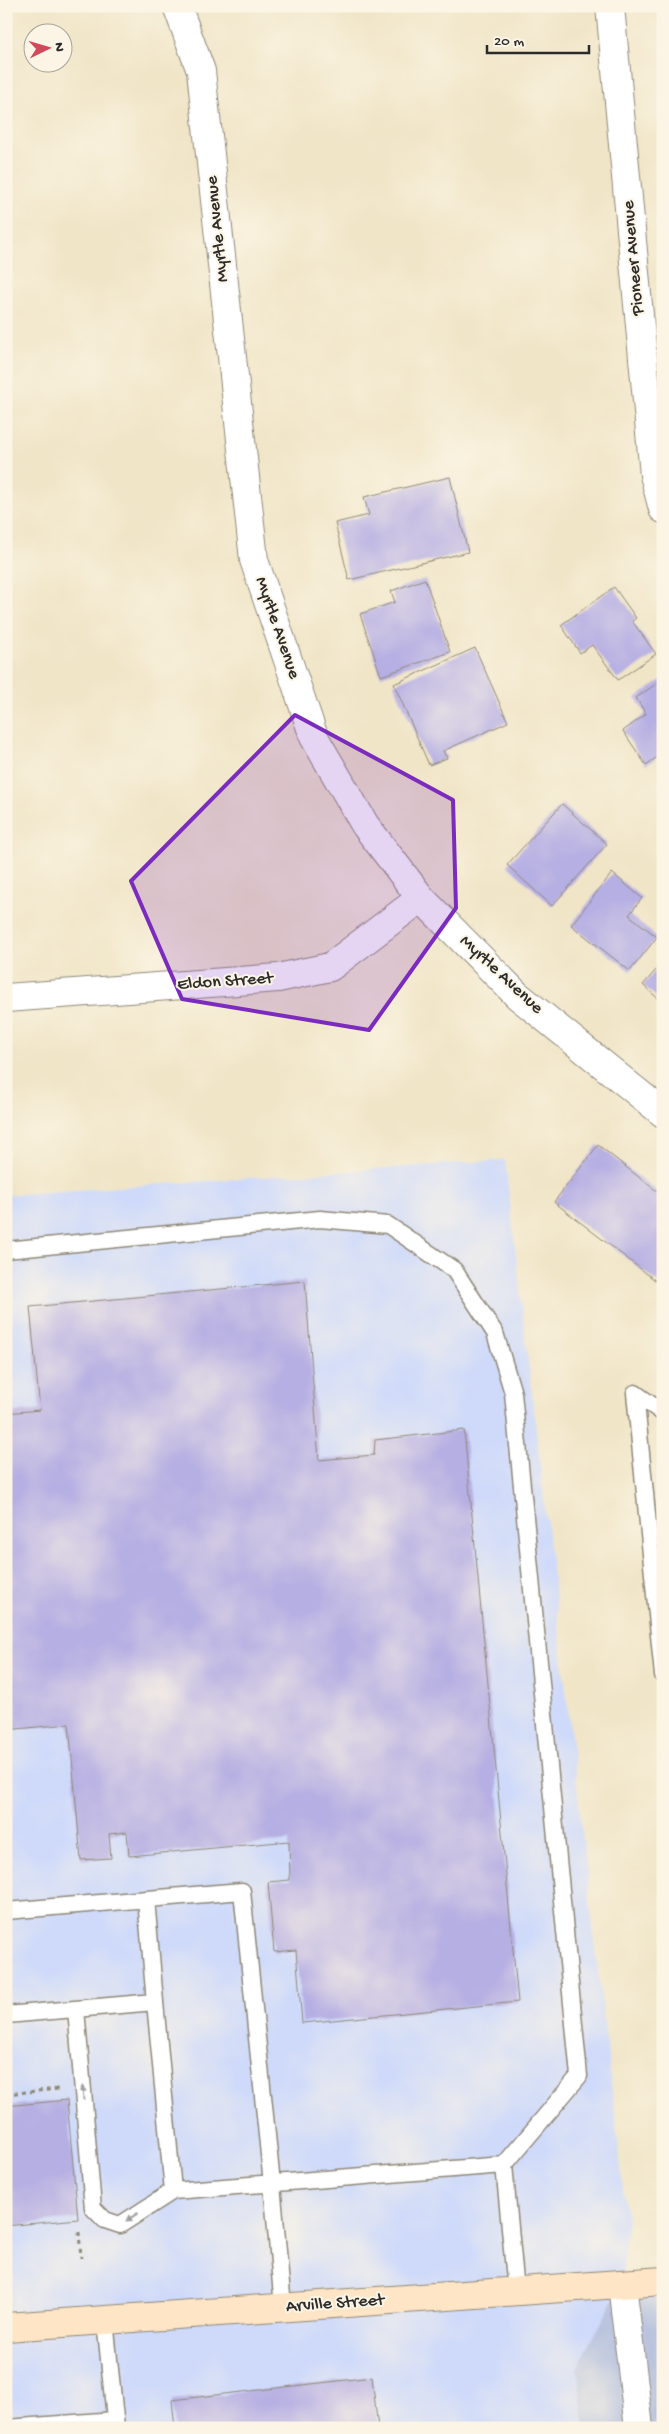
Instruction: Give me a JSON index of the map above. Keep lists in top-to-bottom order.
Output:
{
  "streets": {
    "main road": ["Arville Street"],
    "street": ["Myrtle Avenue", "Pioneer Avenue", "Eldon Street"]
  },
  "crossings": [
    ["Myrtle Avenue", "Eldon Street"]
  ],
  "scale_bar": "20 m",
  "north": "right"
}
